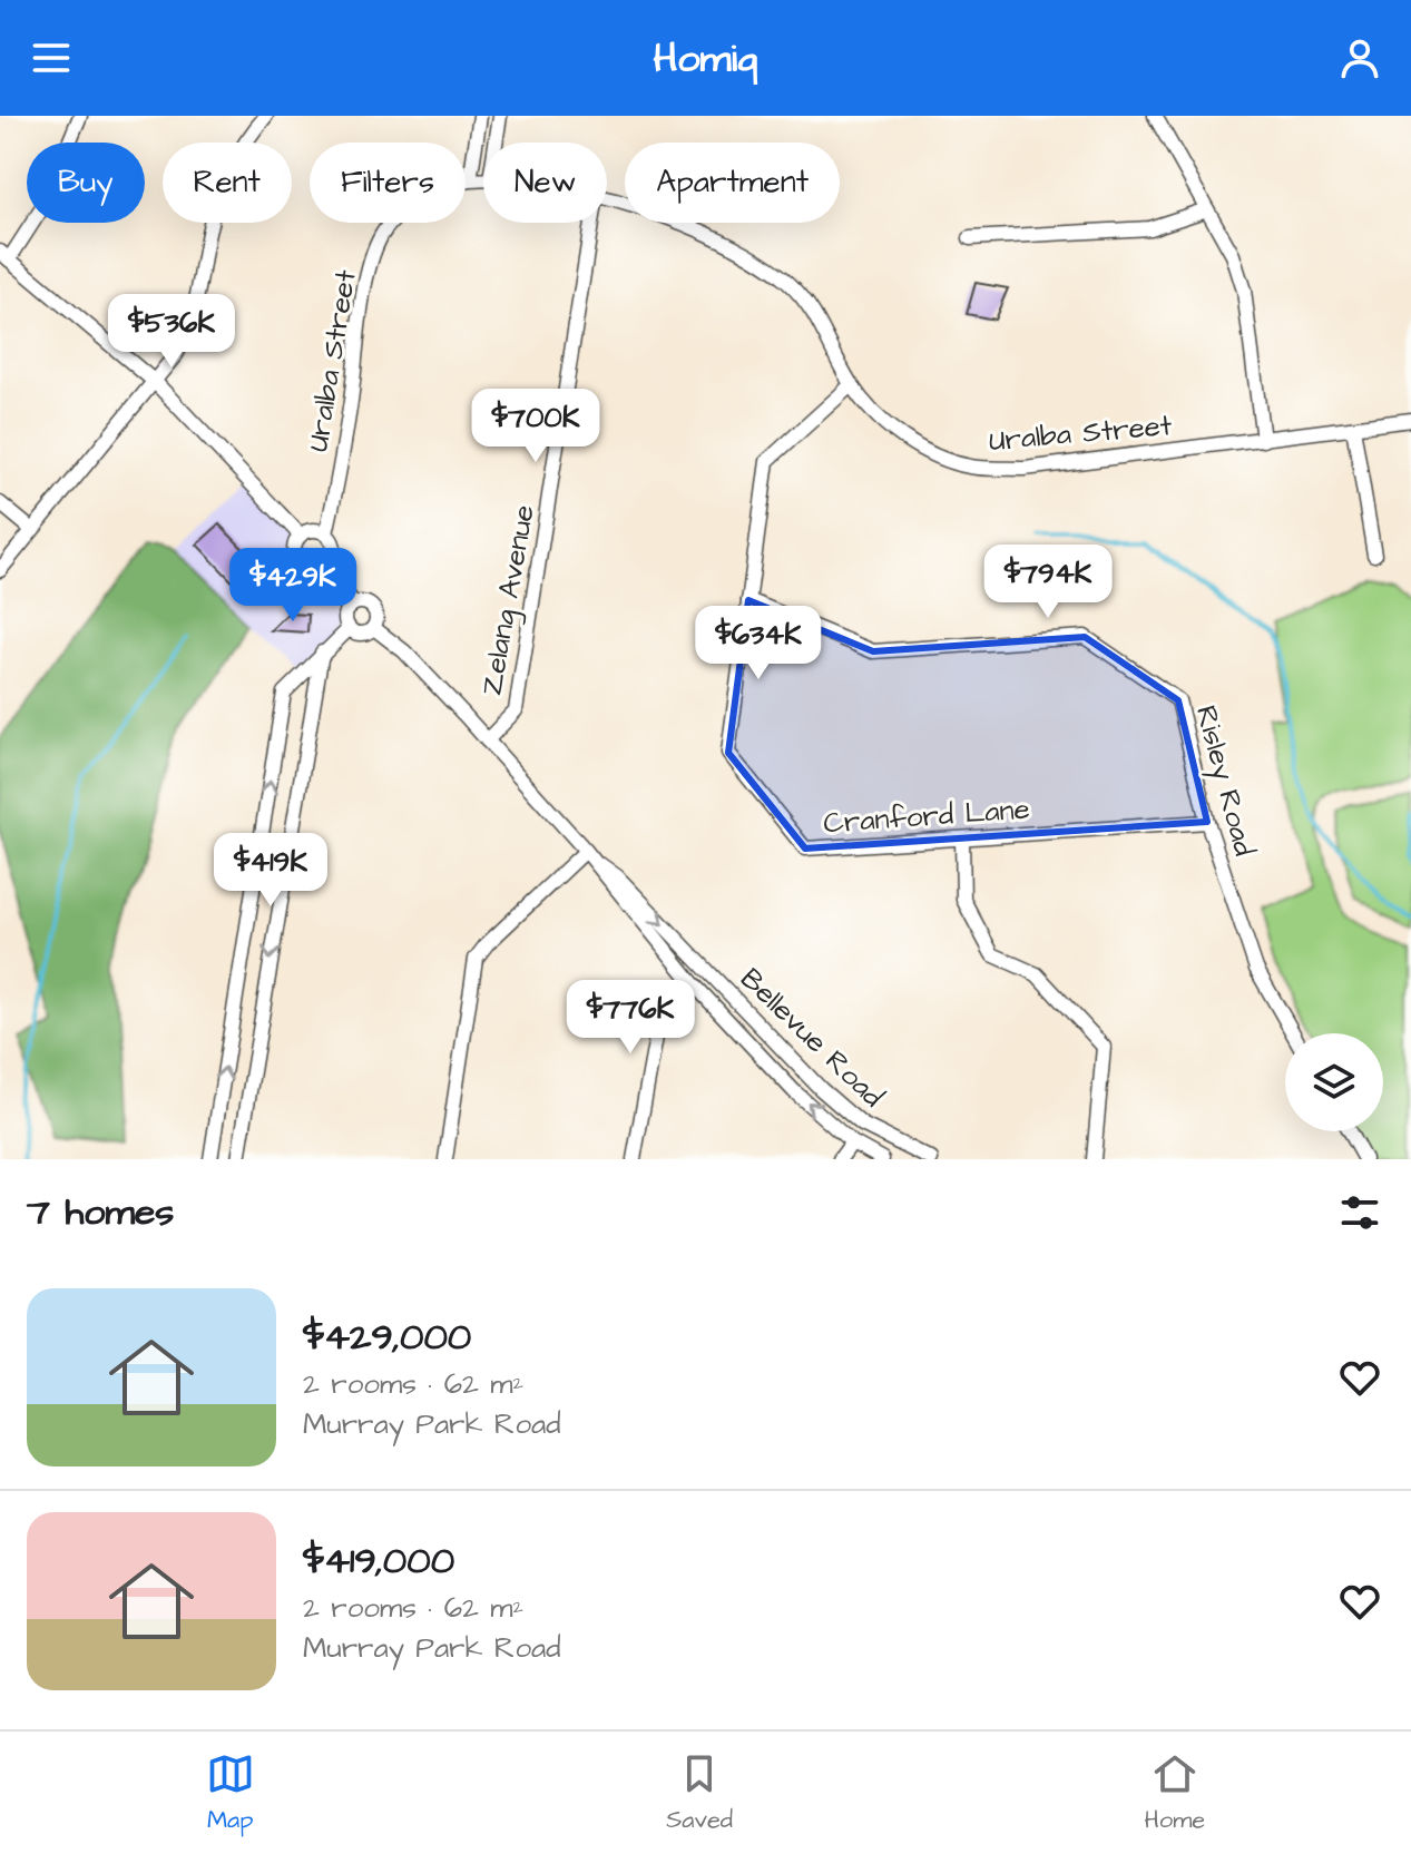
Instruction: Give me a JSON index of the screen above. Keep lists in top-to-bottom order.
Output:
{
  "streets": {
    "street": [
      "Uralba Street",
      "Zelang Avenue",
      "Risley Road",
      "Cranford Lane",
      "Bellevue Road"
    ]
  },
  "crossings": [
    ["Uralba Street", "Cranford Lane"],
    ["Zelang Avenue", "Bellevue Road"],
    ["Risley Road", "Cranford Lane"]
  ],
  "page": {
    "header": "Homiq",
    "chip": [
      "Buy",
      "Rent",
      "Filters",
      "New",
      "Apartment"
    ],
    "price": [
      "$536K",
      "$700K",
      "$794K",
      "$429K",
      "$634K",
      "$419K",
      "$776K"
    ],
    "heading": "7 homes",
    "list": [
      {
        "name": "$429,000",
        "note": "2 rooms · 62 m² · Murray Park Road"
      },
      {
        "name": "$419,000",
        "note": "2 rooms · 62 m² · Murray Park Road"
      }
    ],
    "tabs": ["Map", "Saved", "Home"]
  }
}
